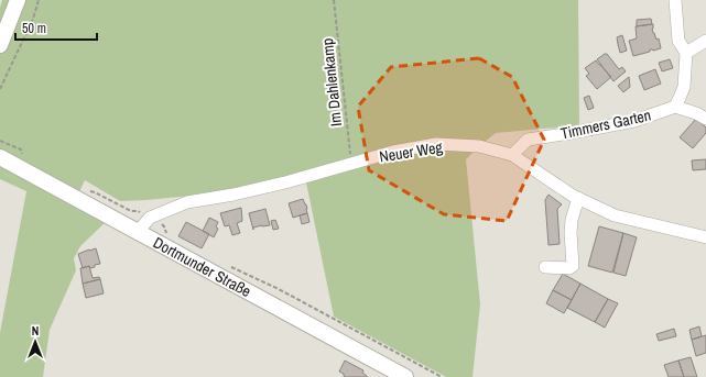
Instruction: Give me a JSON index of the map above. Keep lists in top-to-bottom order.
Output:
{
  "streets": {
    "main road": ["Dortmunder Straße"],
    "street": ["Timmers Garten", "Neuer Weg"],
    "path": ["Im Dahlenkamp"]
  },
  "crossings": [
    ["Im Dahlenkamp", "Neuer Weg"],
    ["Timmers Garten", "Neuer Weg"],
    ["Neuer Weg", "Dortmunder Straße"]
  ],
  "scale_bar": "50 m",
  "north": "top"
}
